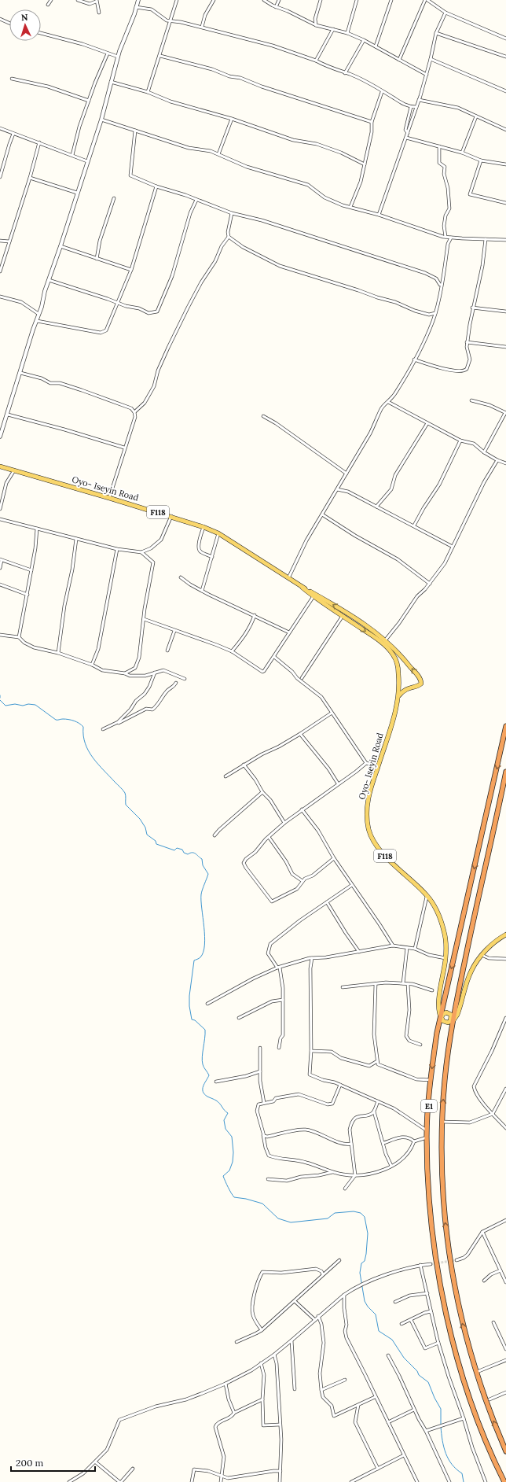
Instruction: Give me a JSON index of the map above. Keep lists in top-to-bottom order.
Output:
{
  "streets": {
    "highway": ["E1"],
    "main road": ["Oyo- Iseyin Road", "F118"]
  },
  "crossings": [
    ["Oyo- Iseyin Road", "E1"]
  ],
  "scale_bar": "200 m",
  "north": "top"
}
